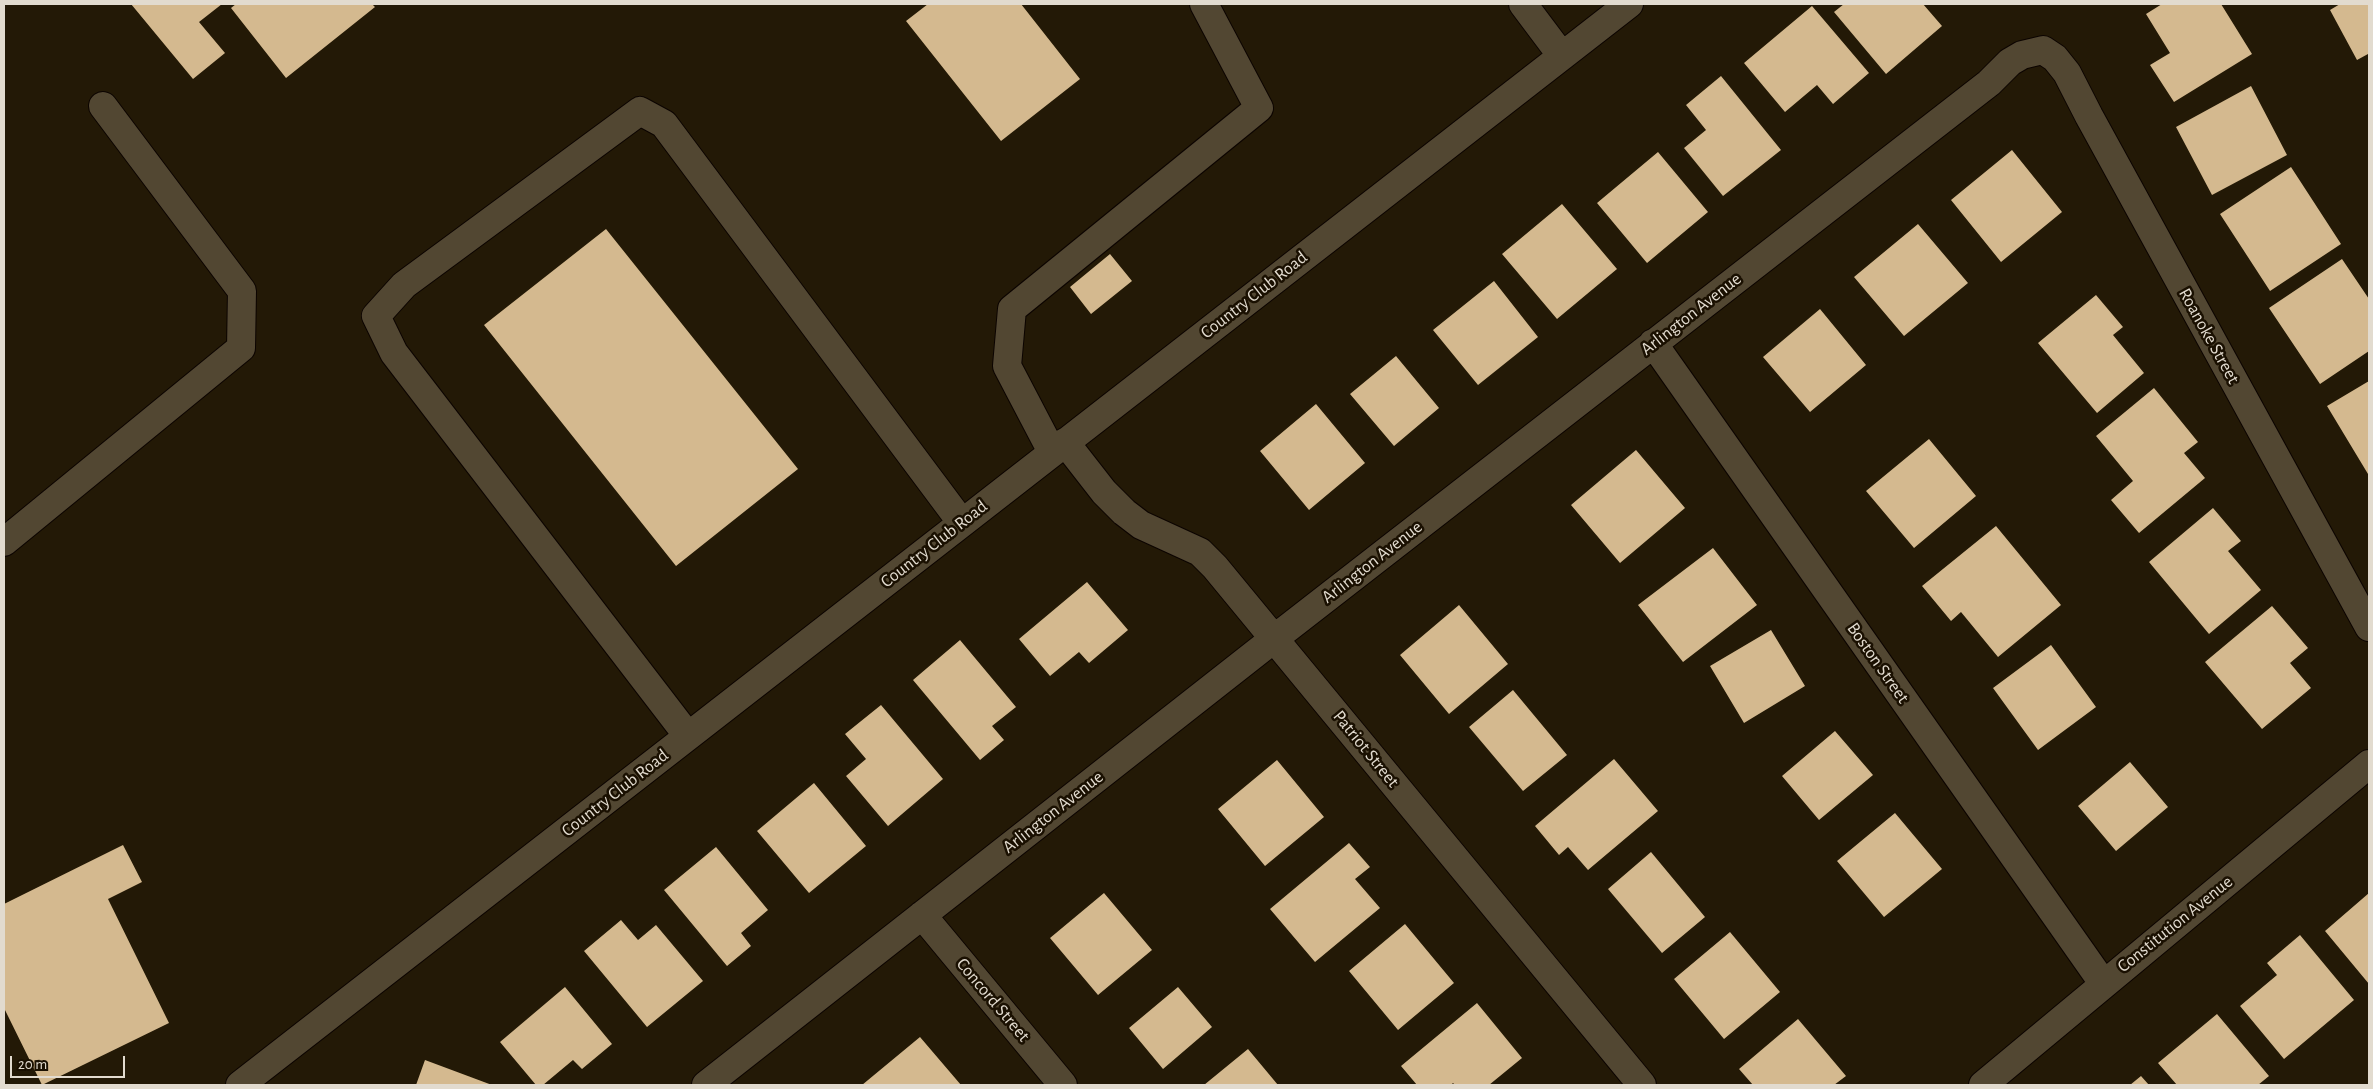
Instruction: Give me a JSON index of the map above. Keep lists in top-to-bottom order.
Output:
{
  "streets": {
    "street": [
      "Country Club Road",
      "Arlington Avenue",
      "Roanoke Street",
      "Boston Street",
      "Patriot Street",
      "Constitution Avenue",
      "Concord Street"
    ]
  },
  "crossings": [
    ["Country Club Road", "Patriot Street"],
    ["Arlington Avenue", "Roanoke Street"],
    ["Arlington Avenue", "Boston Street"],
    ["Arlington Avenue", "Patriot Street"],
    ["Arlington Avenue", "Concord Street"],
    ["Boston Street", "Constitution Avenue"]
  ],
  "scale_bar": "20 m"
}
